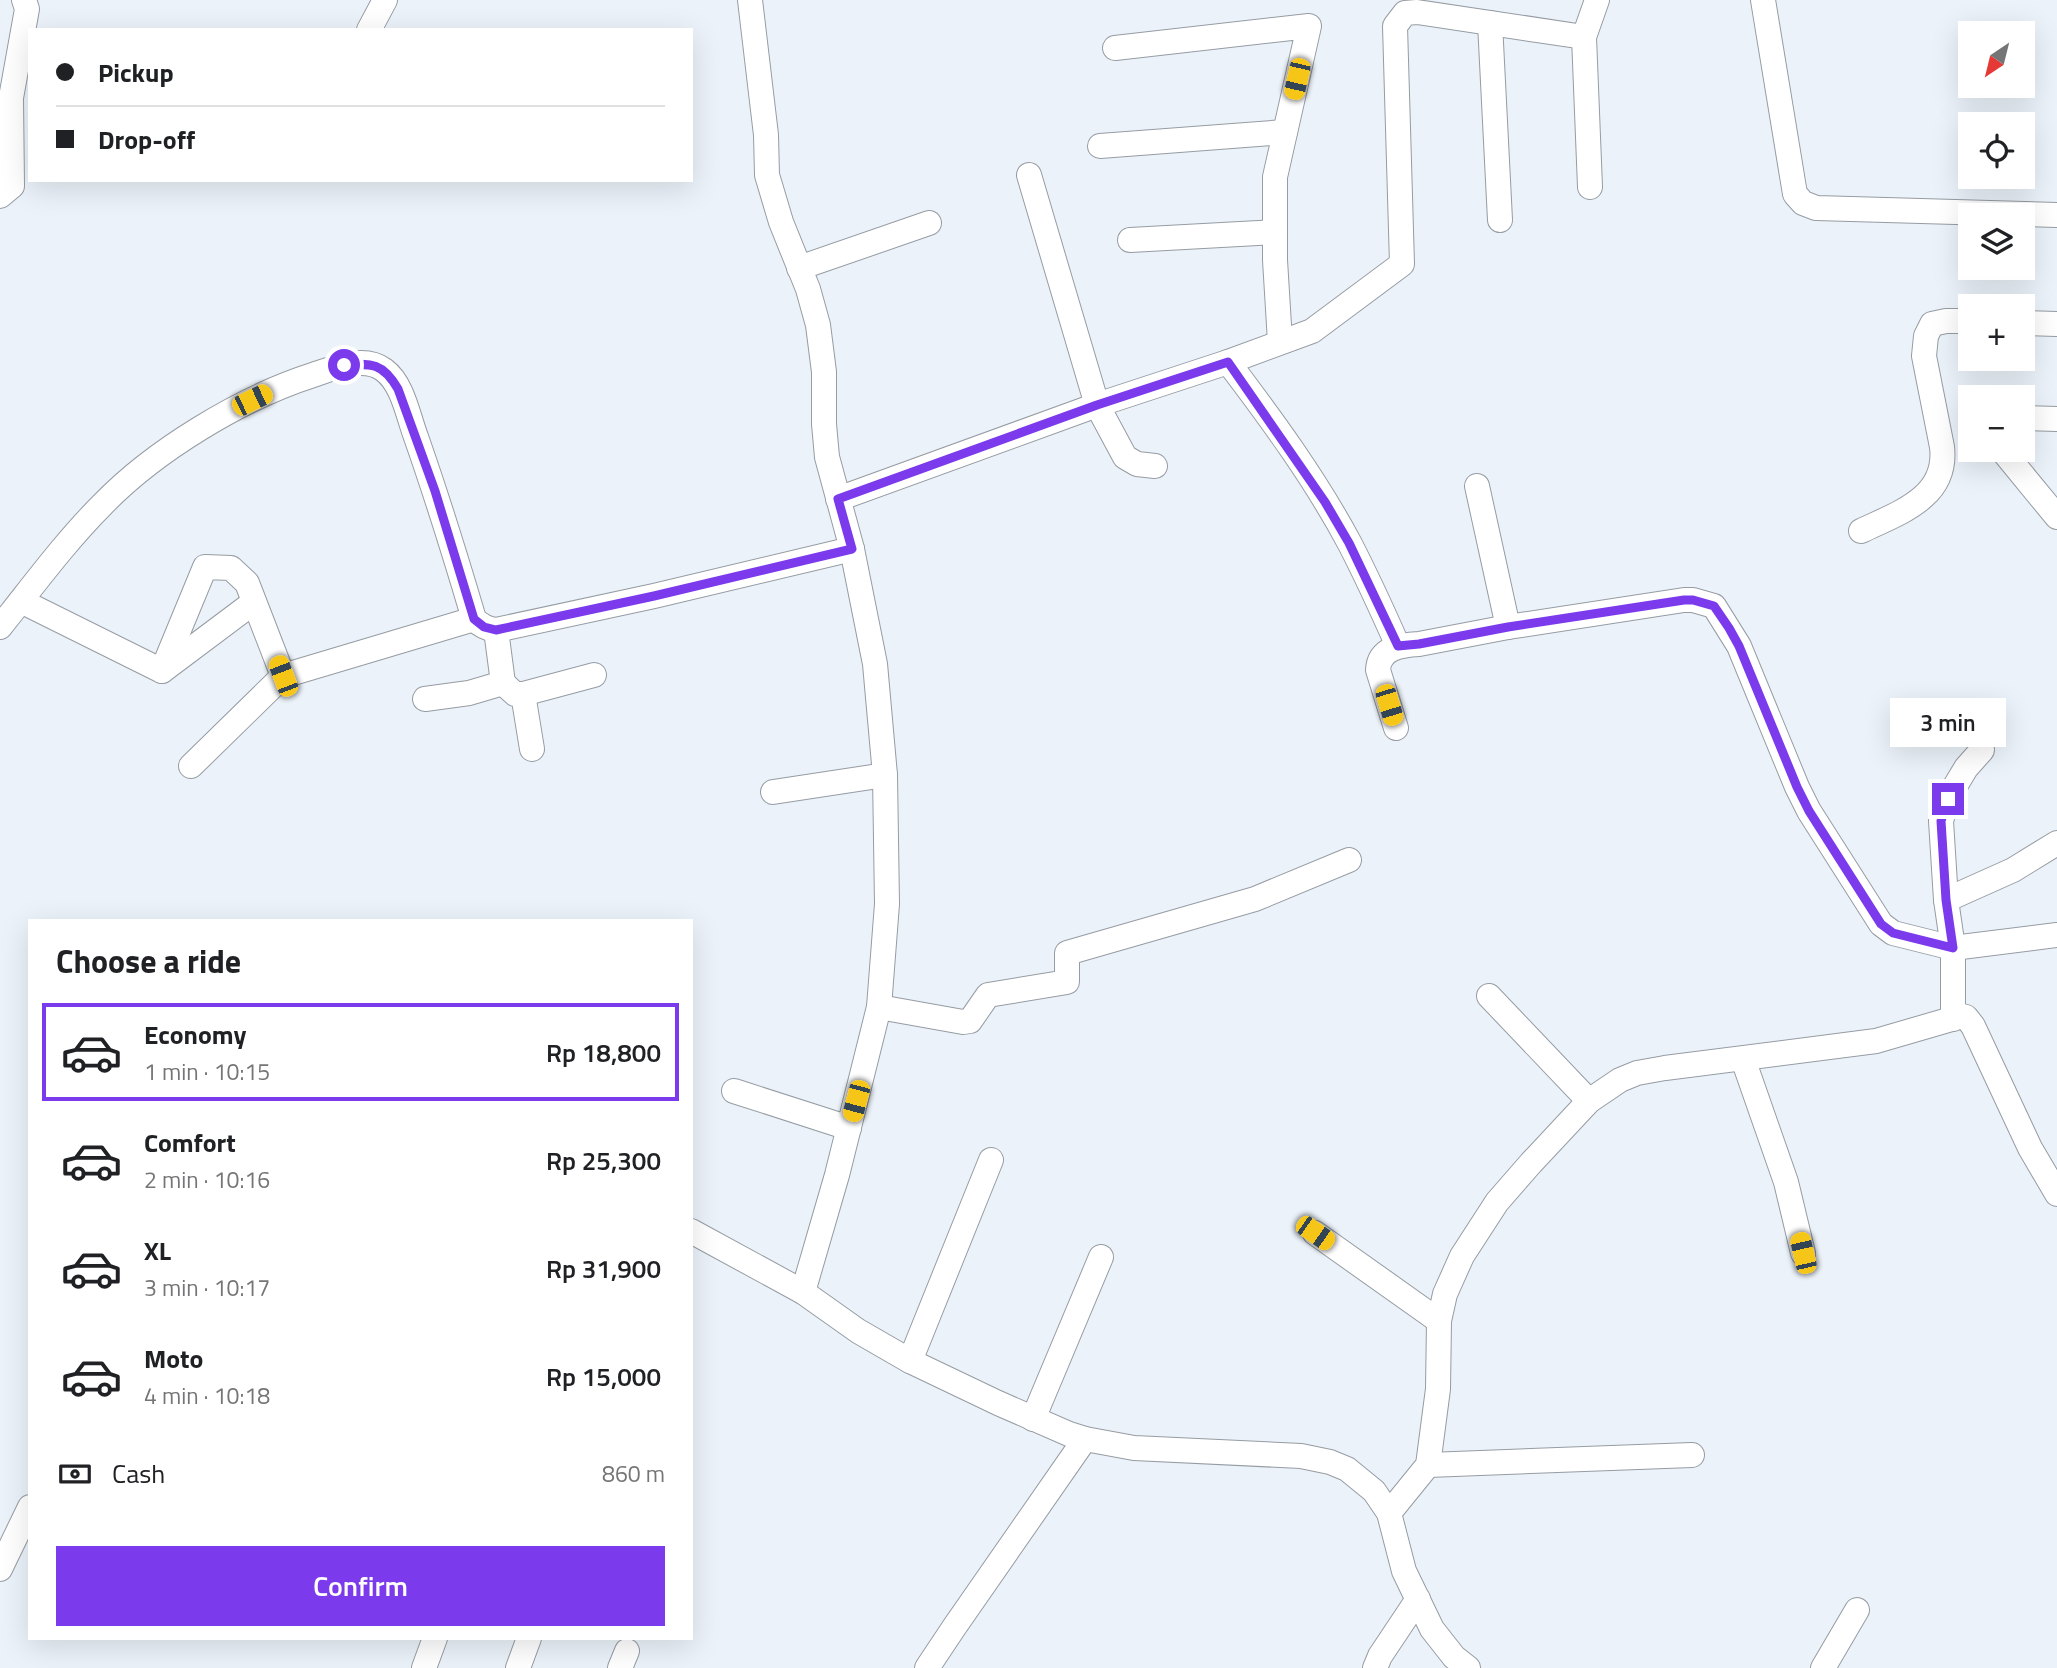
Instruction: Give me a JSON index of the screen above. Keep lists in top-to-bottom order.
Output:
{
  "north": "bottom left",
  "page": {
    "map_buttons": ["+", "−"],
    "banner": ["Pickup", "Drop-off"],
    "bubble": "3 min",
    "heading": "Choose a ride",
    "list": [
      {
        "name": "Economy",
        "note": "1 min · 10:15",
        "value": "Rp 18,800"
      },
      {
        "name": "Comfort",
        "note": "2 min · 10:16",
        "value": "Rp 25,300"
      },
      {
        "name": "XL",
        "note": "3 min · 10:17",
        "value": "Rp 31,900"
      },
      {
        "name": "Moto",
        "note": "4 min · 10:18",
        "value": "Rp 15,000"
      }
    ],
    "pay": ["Cash", "860 m"],
    "buttons": "Confirm"
  }
}
